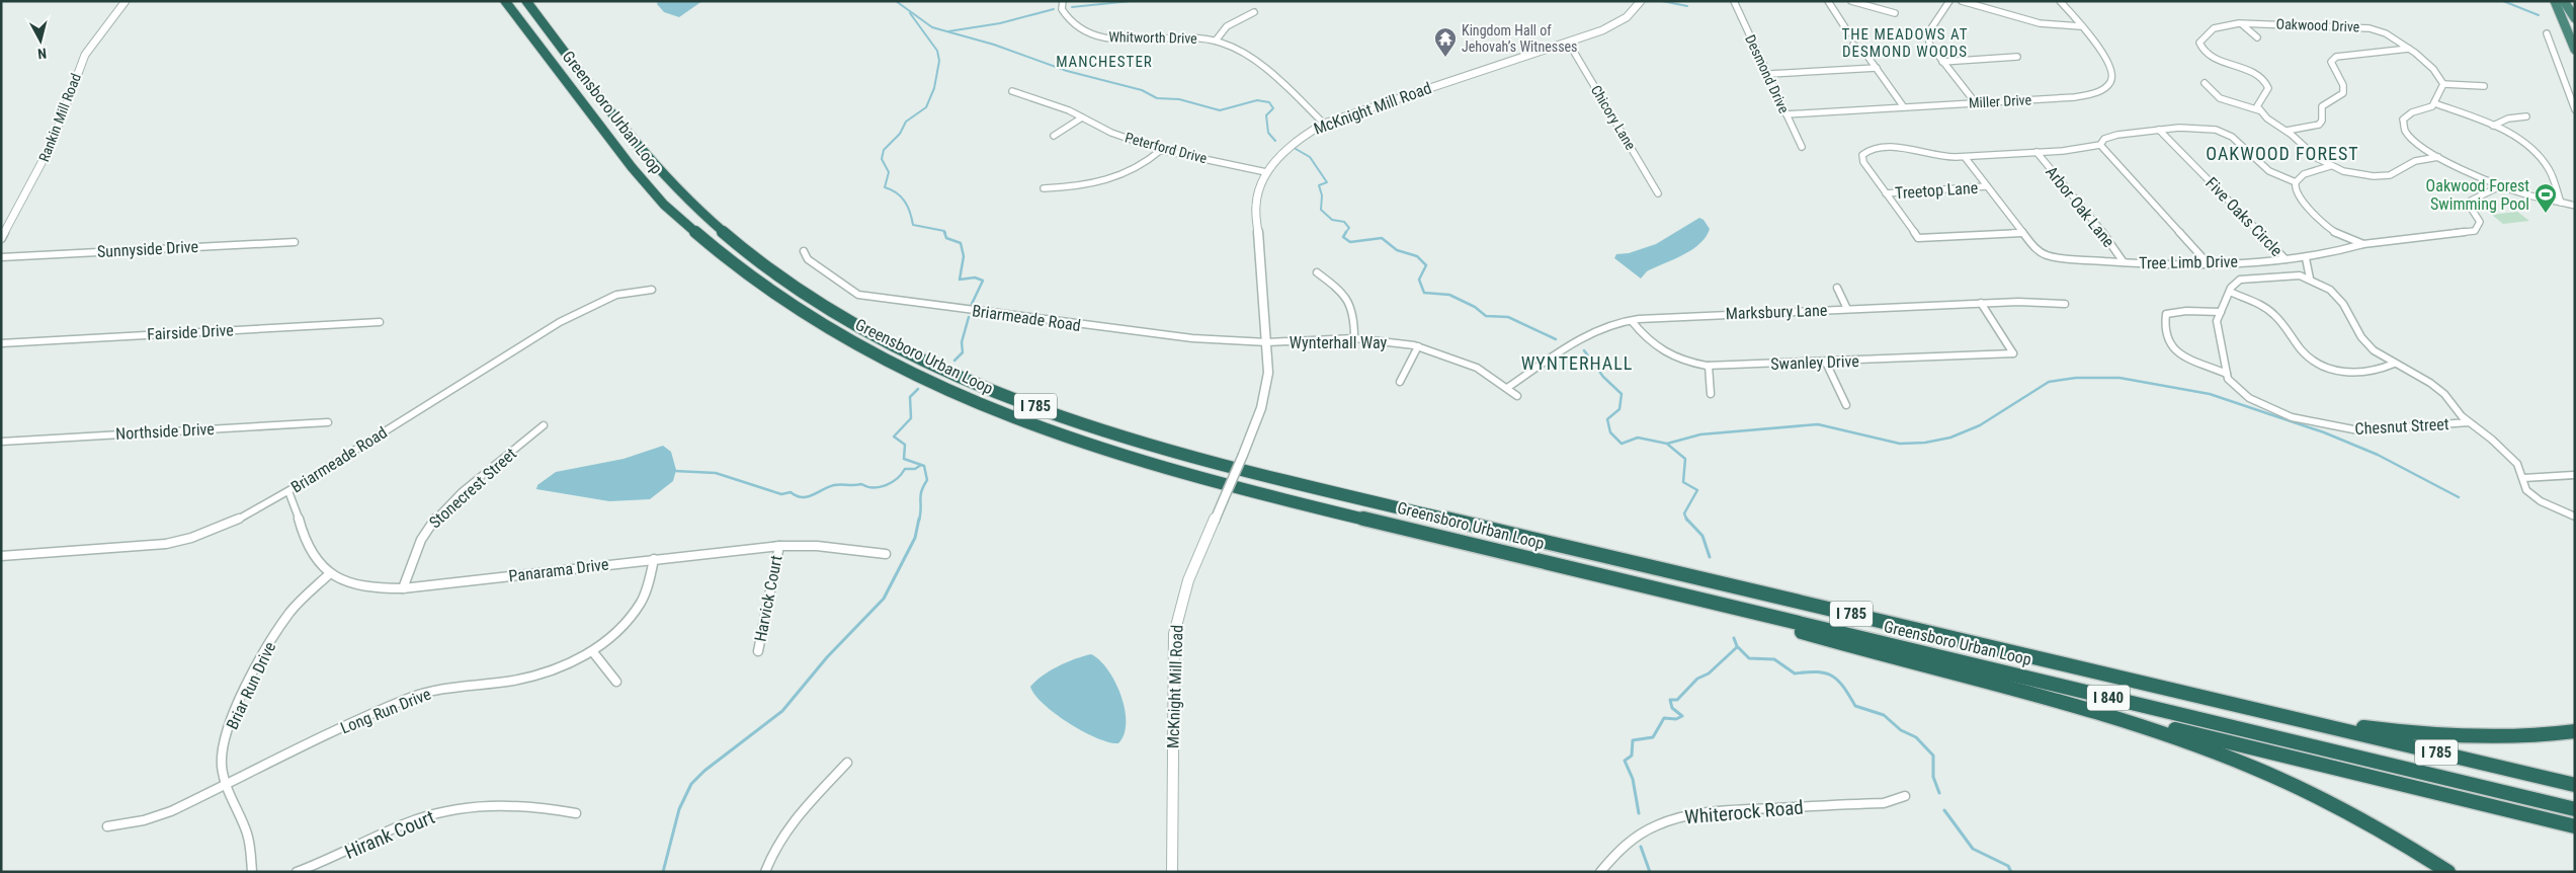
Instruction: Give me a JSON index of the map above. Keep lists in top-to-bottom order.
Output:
{
  "streets": {
    "highway": ["Greensboro Urban Loop", "I 785", "I 840"],
    "street": [
      "Oakwood Drive",
      "Whitworth Drive",
      "Desmond Drive",
      "Miller Drive",
      "McKnight Mill Road",
      "Rankin Mill Road",
      "Chicory Lane",
      "Peterford Drive",
      "Treetop Lane",
      "Arbor Oak Lane",
      "Five Oaks Circle",
      "Sunnyside Drive",
      "Tree Limb Drive",
      "Marksbury Lane",
      "Briarmeade Road",
      "Fairside Drive",
      "Wynterhall Way",
      "Swanley Drive",
      "Chesnut Street",
      "Northside Drive",
      "Stonecrest Street",
      "Panarama Drive",
      "Harvick Court",
      "Briar Run Drive",
      "Long Run Drive",
      "Whiterock Road",
      "Hirank Court"
    ]
  },
  "crossings": [
    ["Whitworth Drive", "McKnight Mill Road"],
    ["Desmond Drive", "Miller Drive"],
    ["McKnight Mill Road", "Chicory Lane"],
    ["McKnight Mill Road", "Peterford Drive"],
    ["McKnight Mill Road", "Briarmeade Road"],
    ["McKnight Mill Road", "Wynterhall Way"],
    ["Treetop Lane", "Tree Limb Drive"],
    ["Arbor Oak Lane", "Tree Limb Drive"],
    ["Five Oaks Circle", "Tree Limb Drive"],
    ["Marksbury Lane", "Wynterhall Way"],
    ["Marksbury Lane", "Swanley Drive"],
    ["Briarmeade Road", "Wynterhall Way"],
    ["Briarmeade Road", "Panarama Drive"],
    ["Stonecrest Street", "Panarama Drive"],
    ["Panarama Drive", "Harvick Court"],
    ["Panarama Drive", "Briar Run Drive"],
    ["Panarama Drive", "Long Run Drive"],
    ["Briar Run Drive", "Long Run Drive"]
  ],
  "districts": [
    "THE MEADOWS AT DESMOND WOODS",
    "MANCHESTER",
    "OAKWOOD FOREST",
    "WYNTERHALL"
  ],
  "places": {
    "temple": ["Kingdom Hall of Jehovah’s Witnesses"],
    "sports": ["Oakwood Forest Swimming Pool"]
  },
  "north": "bottom"
}
